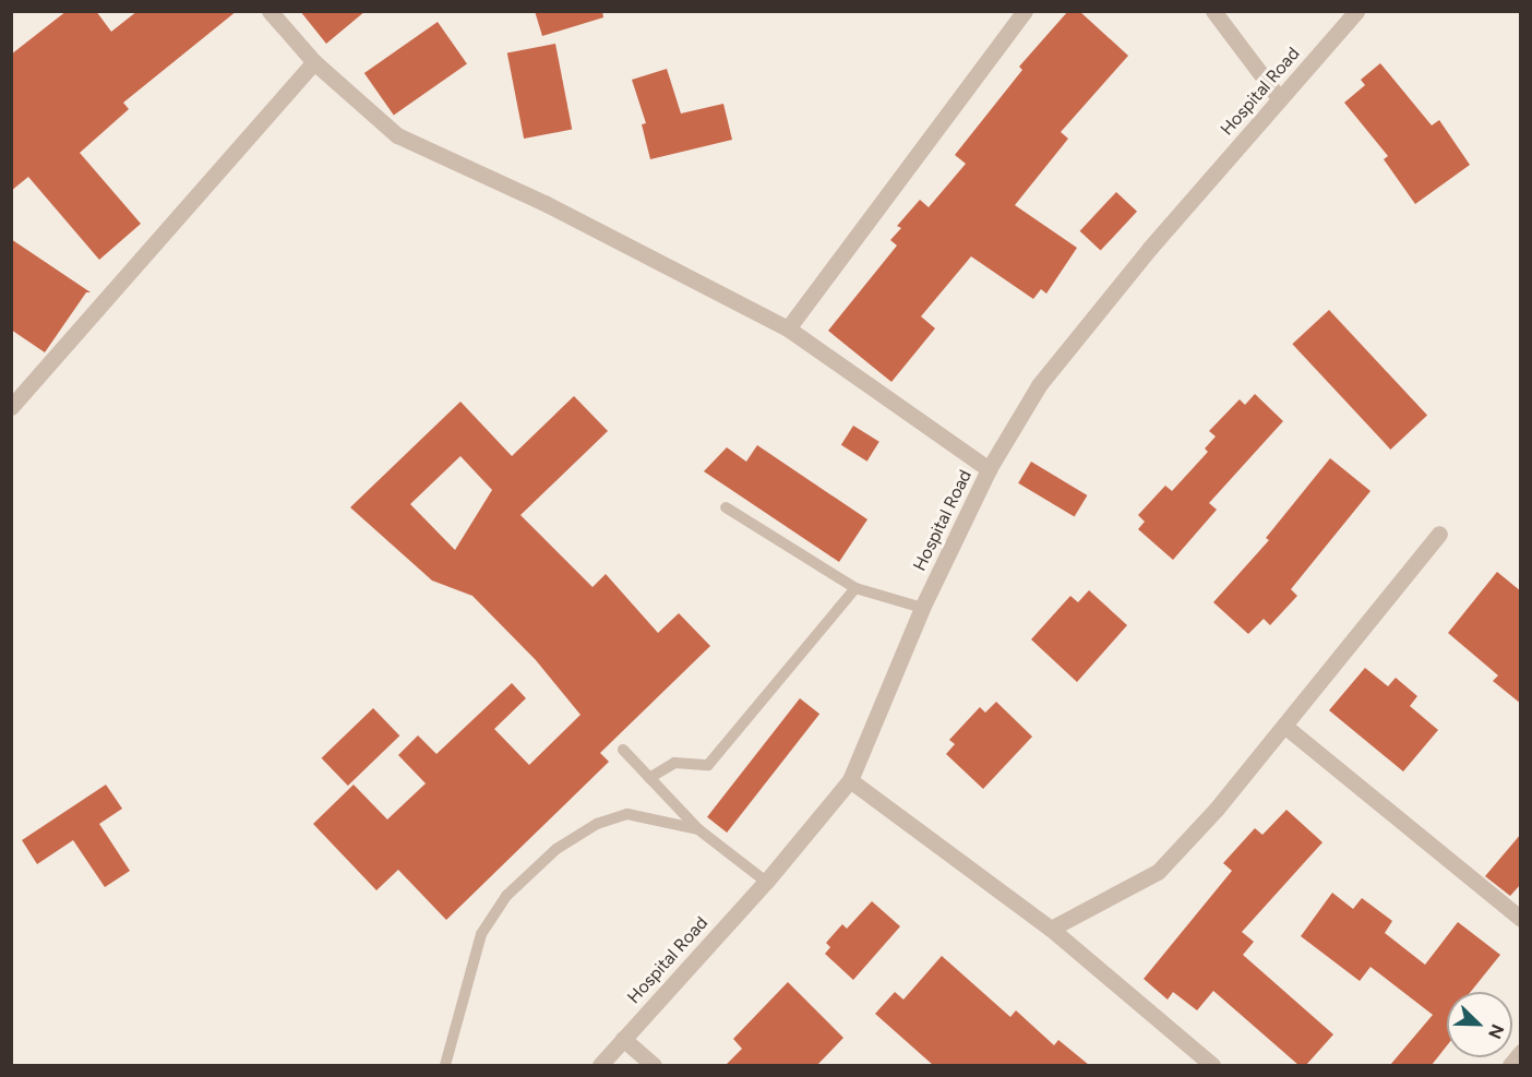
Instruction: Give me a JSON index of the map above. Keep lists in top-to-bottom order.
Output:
{
  "streets": {
    "street": ["Hospital Road"]
  },
  "north": "bottom right"
}
